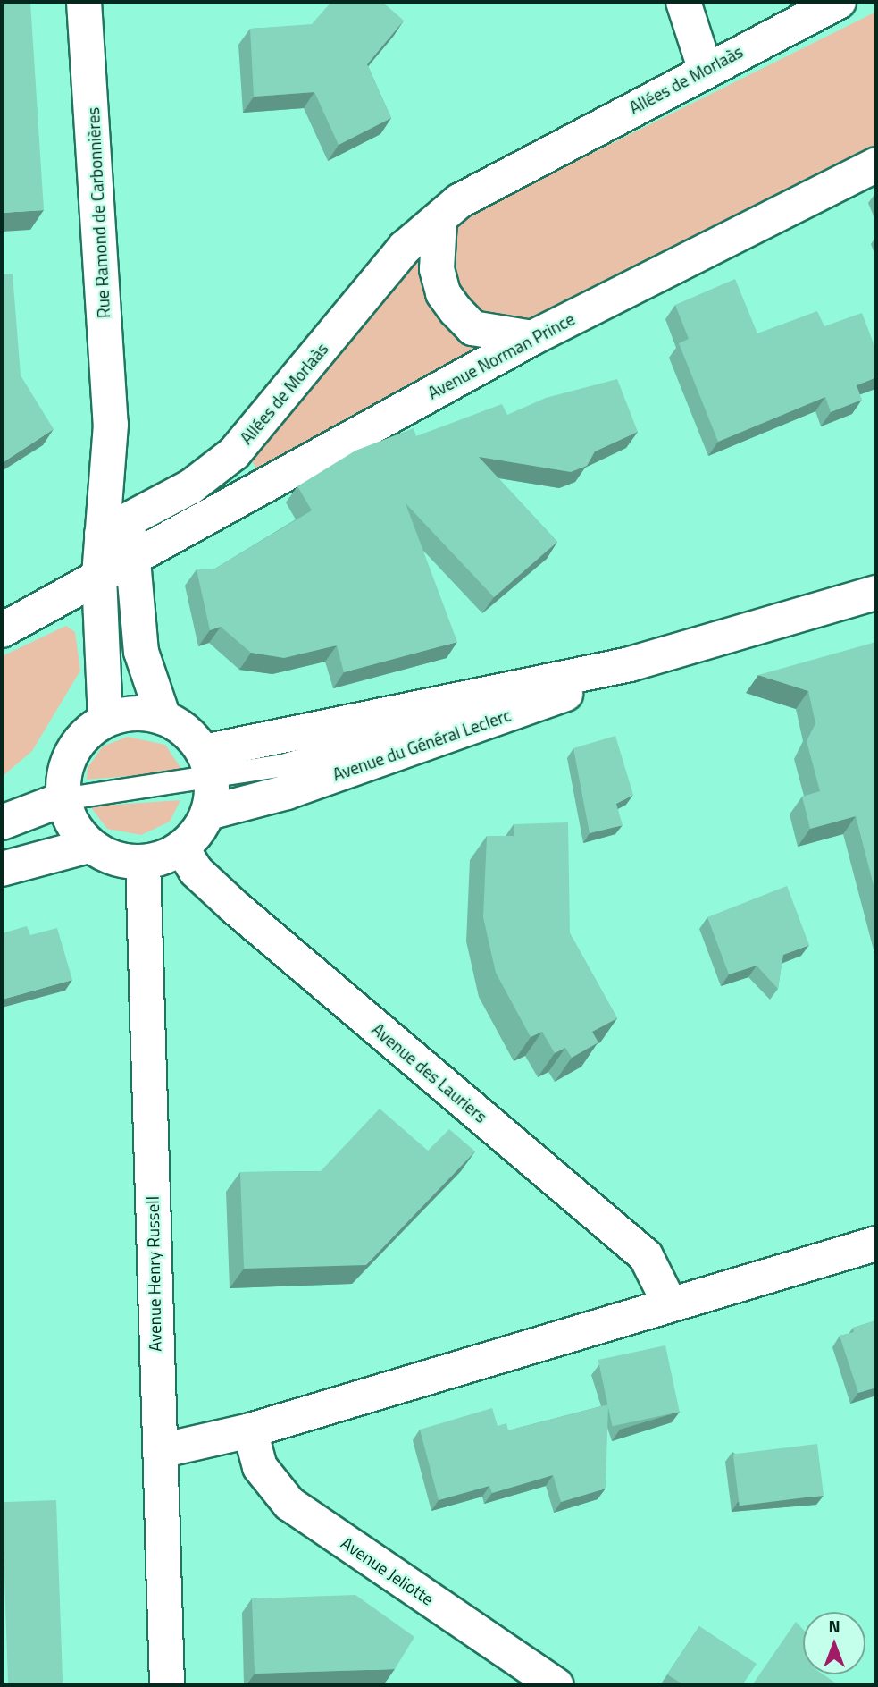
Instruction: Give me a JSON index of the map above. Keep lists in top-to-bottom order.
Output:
{
  "streets": {
    "street": [
      "Allées de Morlaàs",
      "Rue Ramond de Carbonnières",
      "Avenue Norman Prince",
      "Avenue du Général Leclerc",
      "Avenue des Lauriers",
      "Avenue Henry Russell",
      "Avenue Jeliotte"
    ]
  },
  "crossings": [
    ["Allées de Morlaàs", "Rue Ramond de Carbonnières"],
    ["Rue Ramond de Carbonnières", "Avenue Norman Prince"]
  ],
  "north": "top"
}
